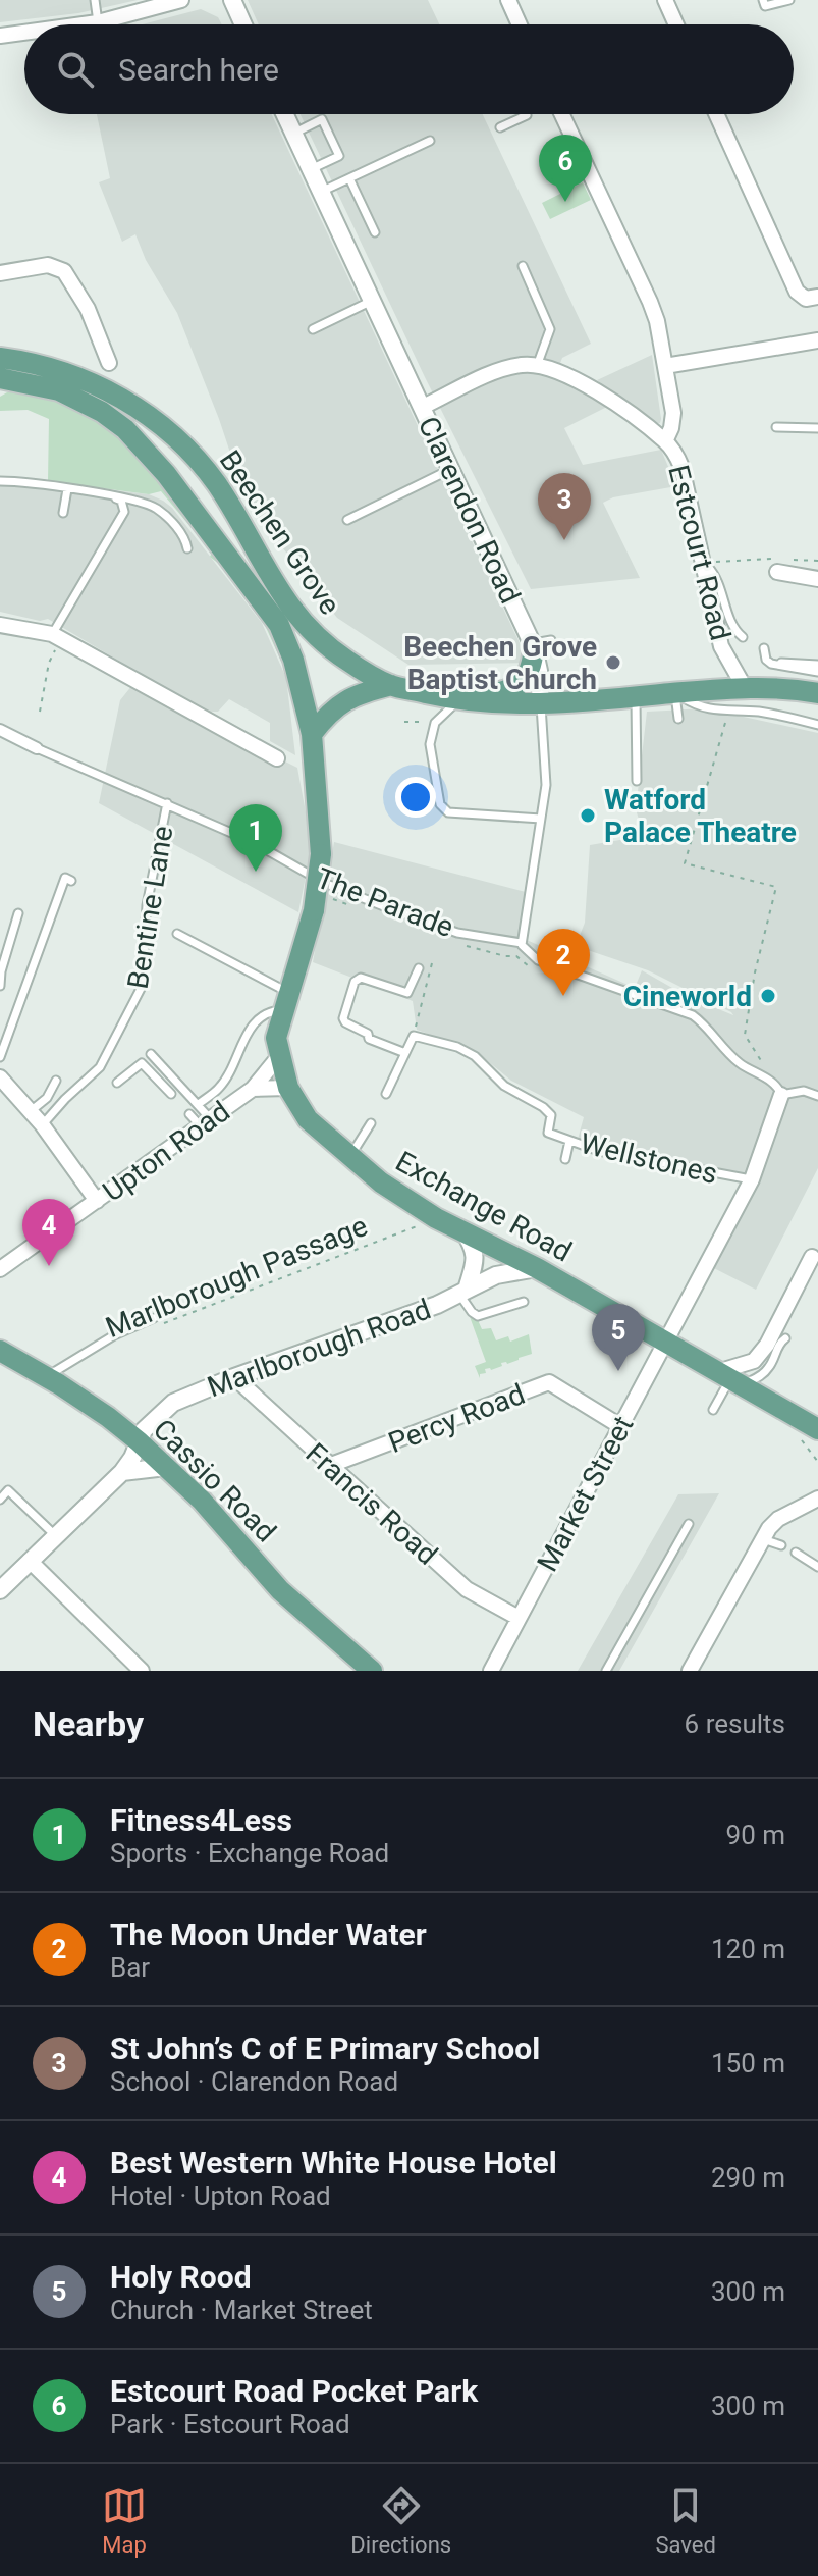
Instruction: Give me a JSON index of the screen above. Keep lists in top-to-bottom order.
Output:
{
  "streets": {
    "main road": ["Beechen Grove", "Exchange Road", "Cassio Road"],
    "street": [
      "Clarendon Road",
      "Estcourt Road",
      "Upton Road",
      "Marlborough Road",
      "Percy Road",
      "Market Street",
      "Francis Road"
    ],
    "lane": ["The Parade", "Bentine Lane", "Wellstones"],
    "path": ["Marlborough Passage"]
  },
  "crossings": [
    ["Clarendon Road", "Beechen Grove"],
    ["Clarendon Road", "The Parade"],
    ["Beechen Grove", "Estcourt Road"],
    ["Beechen Grove", "Exchange Road"],
    ["The Parade", "Bentine Lane"],
    ["Upton Road", "Exchange Road"],
    ["Wellstones", "Market Street"],
    ["Exchange Road", "Marlborough Passage"],
    ["Exchange Road", "Marlborough Road"],
    ["Exchange Road", "Market Street"],
    ["Marlborough Road", "Cassio Road"],
    ["Marlborough Road", "Francis Road"],
    ["Percy Road", "Market Street"],
    ["Percy Road", "Francis Road"],
    ["Market Street", "Francis Road"]
  ],
  "places": ["Beechen Grove Baptist Church", "Watford Palace Theatre", "Cineworld"],
  "page": {
    "search": "Search here",
    "pins": [
      "6",
      "3",
      "1",
      "2",
      "4",
      "5"
    ],
    "heading": ["Nearby", "6 results"],
    "list": [
      {
        "mark": "1",
        "name": "Fitness4Less",
        "note": "Sports · Exchange Road",
        "value": "90 m"
      },
      {
        "mark": "2",
        "name": "The Moon Under Water",
        "note": "Bar",
        "value": "120 m"
      },
      {
        "mark": "3",
        "name": "St John’s C of E Primary School",
        "note": "School · Clarendon Road",
        "value": "150 m"
      },
      {
        "mark": "4",
        "name": "Best Western White House Hotel",
        "note": "Hotel · Upton Road",
        "value": "290 m"
      },
      {
        "mark": "5",
        "name": "Holy Rood",
        "note": "Church · Market Street",
        "value": "300 m"
      },
      {
        "mark": "6",
        "name": "Estcourt Road Pocket Park",
        "note": "Park · Estcourt Road",
        "value": "300 m"
      }
    ],
    "nav": ["Map", "Directions", "Saved"]
  }
}
